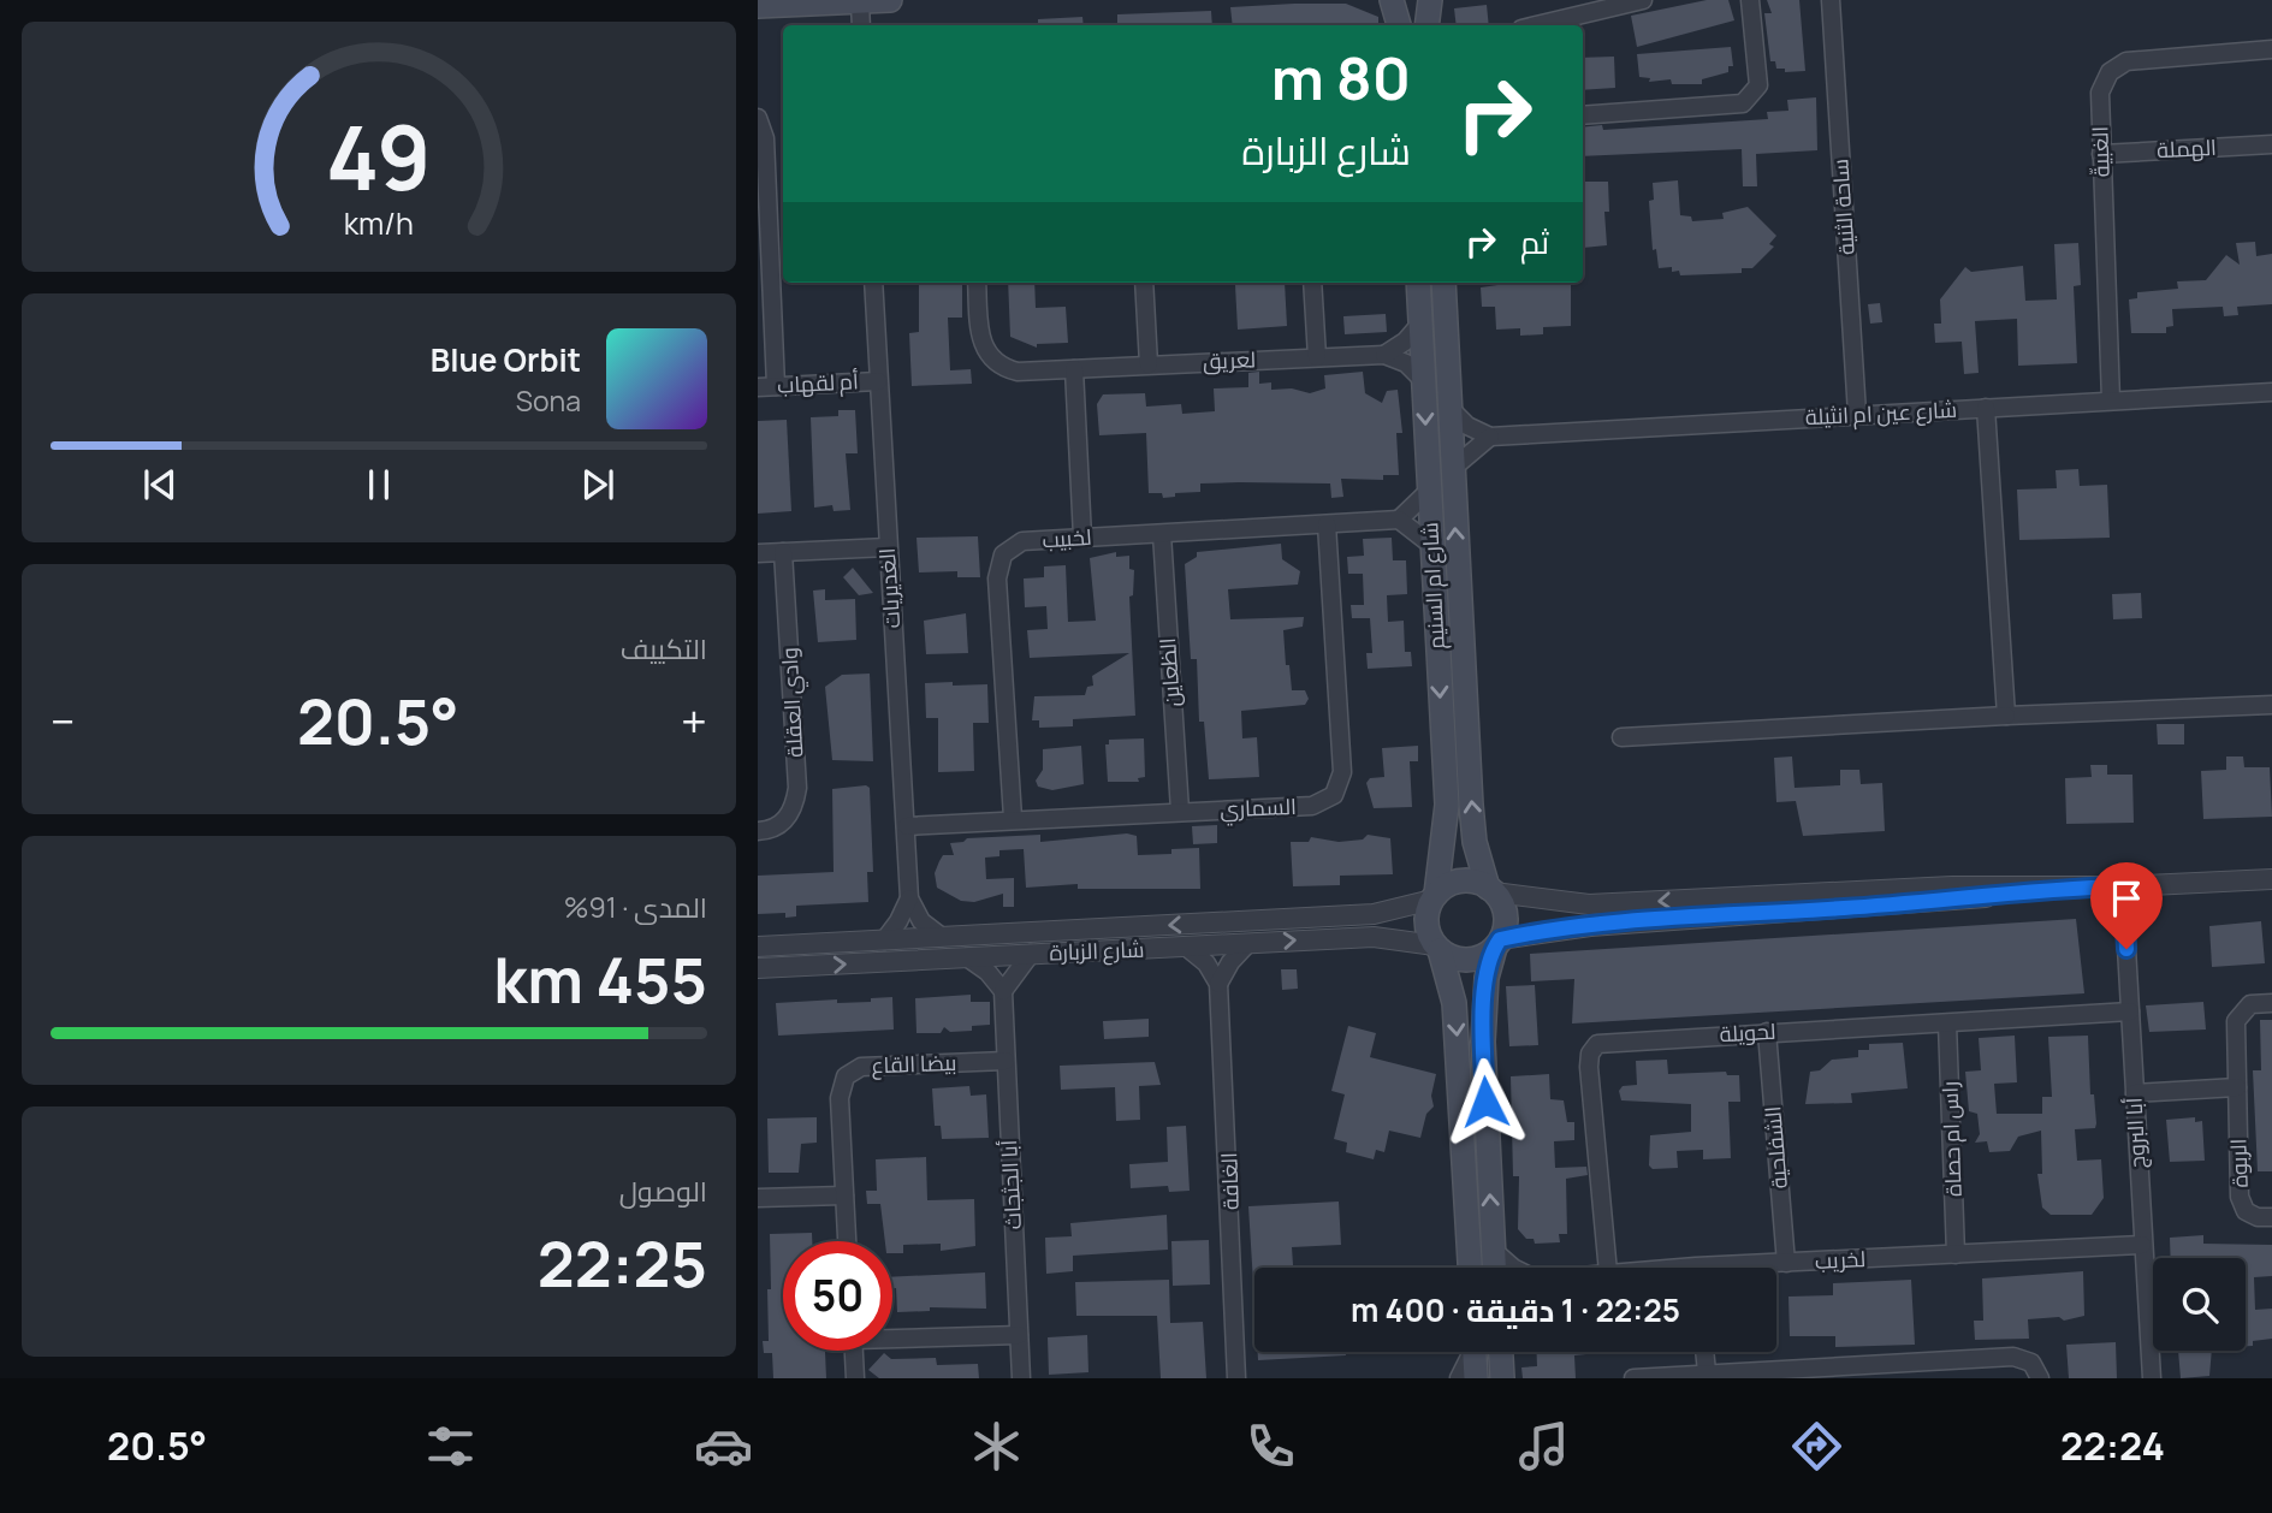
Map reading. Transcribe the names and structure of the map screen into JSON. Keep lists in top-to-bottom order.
{
  "streets": {
    "main road": ["شارع ام السنيم"],
    "street": [
      "الهملة",
      "الغبيةّ",
      "ساحة الثنية",
      "لعريق",
      "أم لقهاب",
      "شارع عين ام انثيلة",
      "لخبيب",
      "الغديريات",
      "الظعاين",
      "وادي العقلة",
      "السماري",
      "شارع الزبارة",
      "لحويلة",
      "بيضا القاع",
      "أبا البروج",
      "راس ام حصاة",
      "الشفلحية",
      "الربوة",
      "الغافة",
      "أبا الجثجاث",
      "لخريب"
    ]
  },
  "crossings": [
    ["الهملة", "الغبيةّ"],
    ["الغبيةّ", "شارع عين ام انثيلة"],
    ["ساحة الثنية", "شارع عين ام انثيلة"],
    ["أم لقهاب", "الغديريات"],
    ["لخبيب", "الظعاين"],
    ["لخبيب", "السماري"],
    ["شارع ام السنيم", "شارع الزبارة"],
    ["الغديريات", "السماري"],
    ["الظعاين", "السماري"],
    ["لحويلة", "أبا البروج"],
    ["لحويلة", "راس ام حصاة"],
    ["لحويلة", "الشفلحية"],
    ["بيضا القاع", "أبا الجثجاث"],
    ["أبا البروج", "لخريب"],
    ["راس ام حصاة", "لخريب"],
    ["الشفلحية", "لخريب"]
  ],
  "page": {
    "turn": ["80 m", "شارع الزبارة"],
    "then": "ثم",
    "song": ["Blue Orbit", "Sona"],
    "tile": [
      "التكييف",
      ["المدى · 91%", "455 km"],
      ["الوصول", "22:25"]
    ],
    "heat": ["−", "20.5°", "+"],
    "limit": "50",
    "trip": "22:25 · 1 دقيقة · 400 m",
    "tabs": ["22:24", "20.5°"],
    "gauge": ["49", "km/h"]
  }
}
